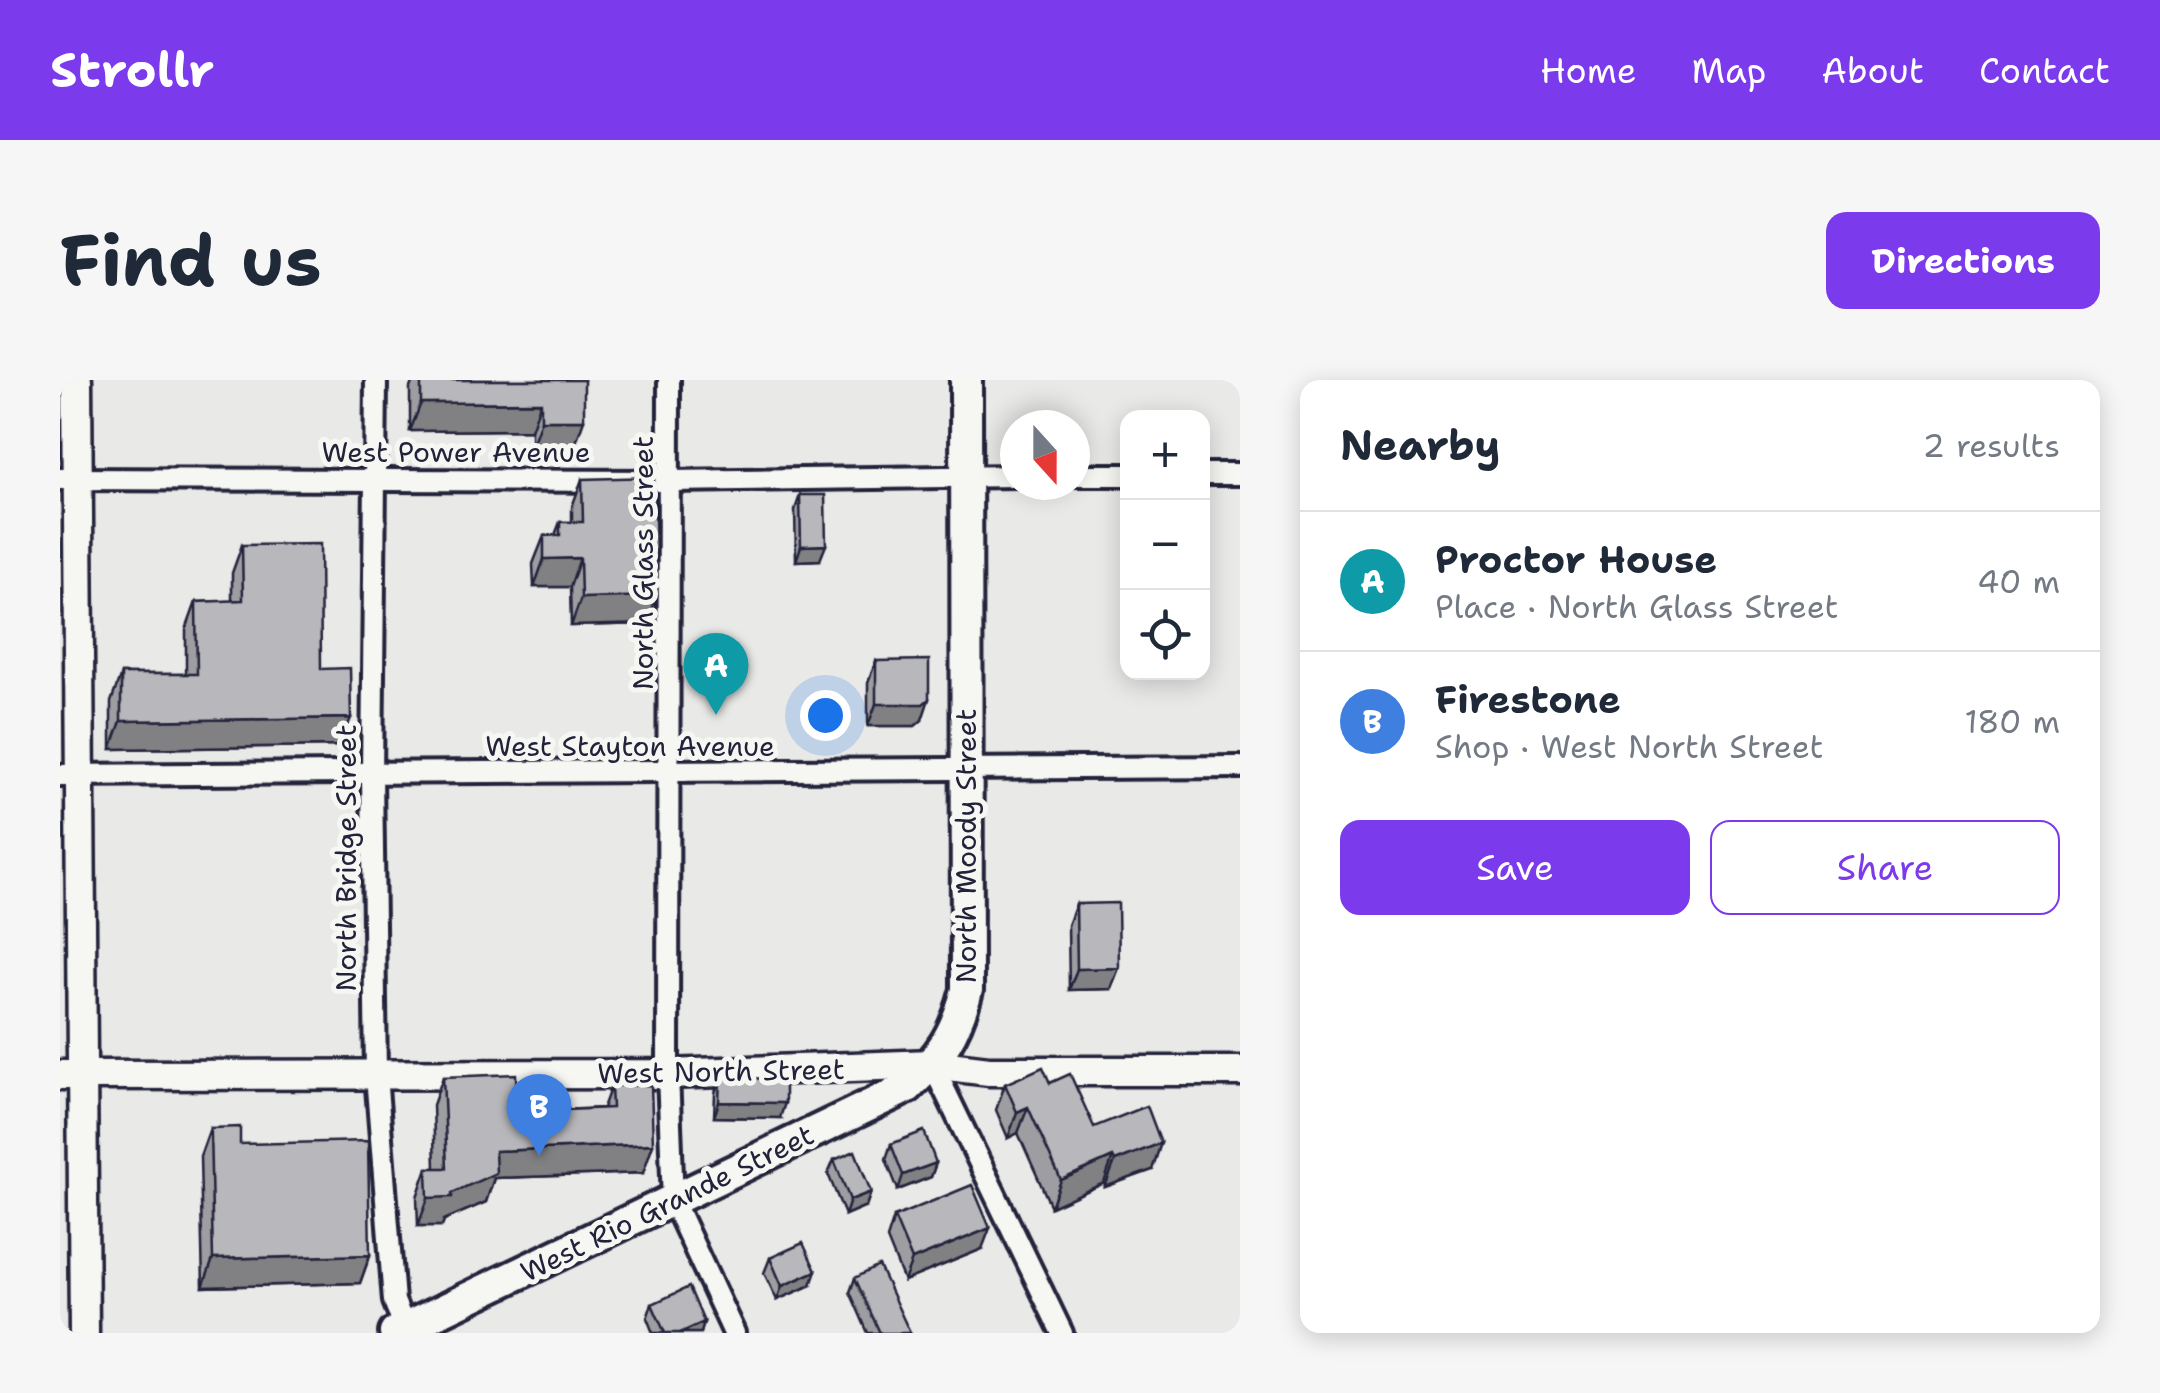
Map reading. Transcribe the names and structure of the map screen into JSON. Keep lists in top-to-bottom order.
{
  "streets": {
    "main road": ["North Moody Street", "West Rio Grande Street"],
    "street": [
      "West Power Avenue",
      "North Glass Street",
      "West Stayton Avenue",
      "North Bridge Street",
      "West North Street"
    ]
  },
  "crossings": [
    ["West Power Avenue", "North Glass Street"],
    ["West Power Avenue", "North Moody Street"],
    ["West Power Avenue", "North Bridge Street"],
    ["North Glass Street", "West Stayton Avenue"],
    ["North Glass Street", "West North Street"],
    ["North Glass Street", "West Rio Grande Street"],
    ["West Stayton Avenue", "North Moody Street"],
    ["West Stayton Avenue", "North Bridge Street"],
    ["North Moody Street", "West North Street"],
    ["North Moody Street", "West Rio Grande Street"],
    ["North Bridge Street", "West North Street"],
    ["North Bridge Street", "West Rio Grande Street"],
    ["West North Street", "West Rio Grande Street"]
  ],
  "north": "bottom",
  "page": {
    "header": "Strollr",
    "nav": [
      "Home",
      "Map",
      "About",
      "Contact"
    ],
    "buttons": [
      "Directions",
      ["Save", "Share"]
    ],
    "title": "Find us",
    "heading": ["Nearby", "2 results"],
    "map_buttons": ["+", "−"],
    "list": [
      {
        "mark": "A",
        "name": "Proctor House",
        "note": "Place · North Glass Street",
        "value": "40 m"
      },
      {
        "mark": "B",
        "name": "Firestone",
        "note": "Shop · West North Street",
        "value": "180 m"
      }
    ],
    "pins": ["A", "B"]
  }
}
